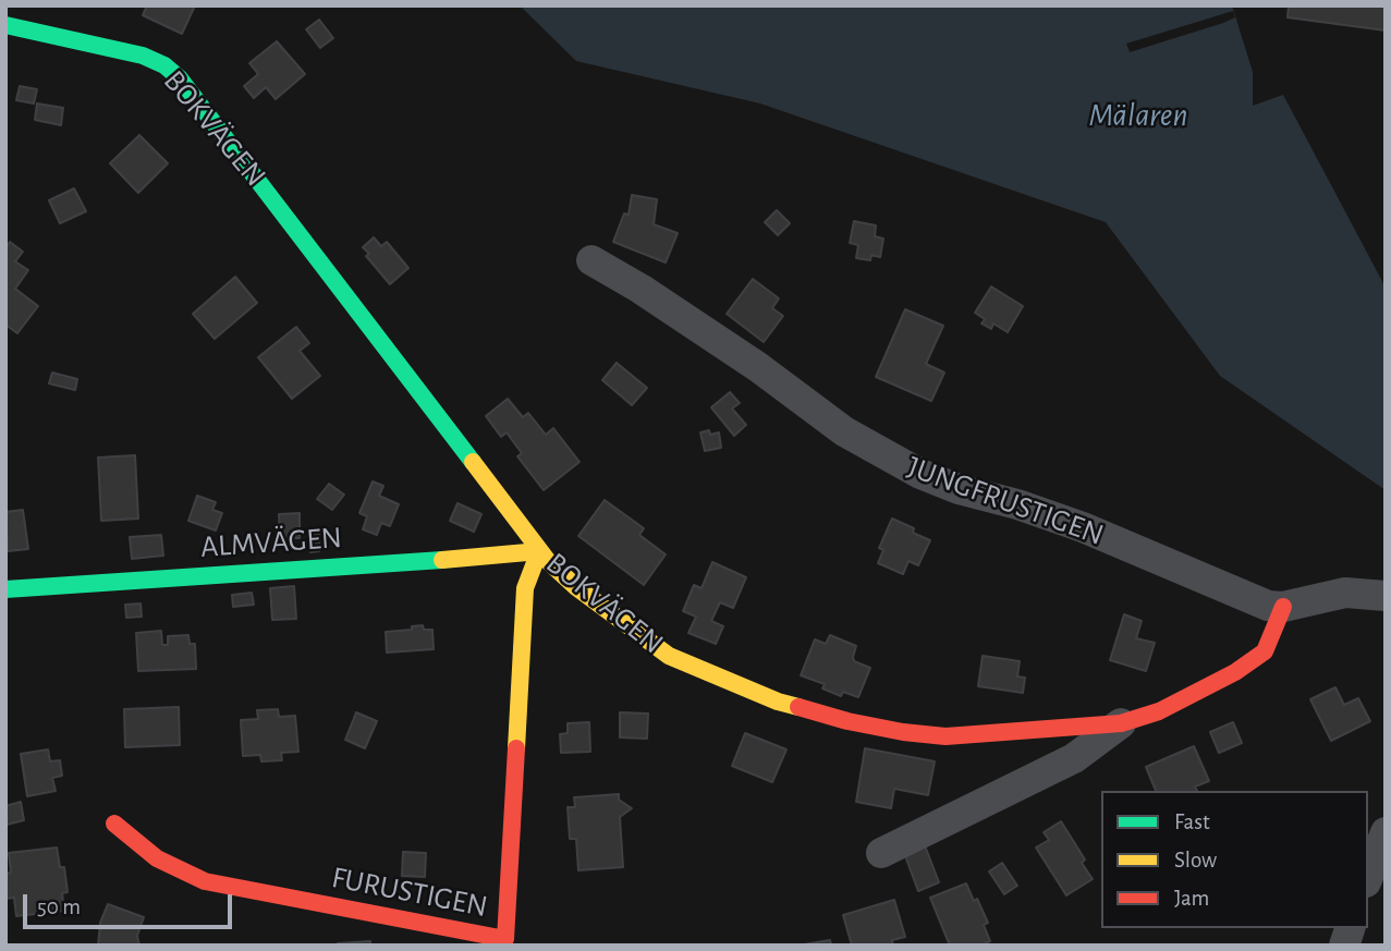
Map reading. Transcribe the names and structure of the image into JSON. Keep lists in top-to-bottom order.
{
  "streets": {
    "street": [
      "BOKVÄGEN",
      "JUNGFRUSTIGEN",
      "ALMVÄGEN",
      "FURUSTIGEN"
    ]
  },
  "crossings": [
    ["BOKVÄGEN", "JUNGFRUSTIGEN"],
    ["BOKVÄGEN", "ALMVÄGEN"],
    ["BOKVÄGEN", "FURUSTIGEN"],
    ["ALMVÄGEN", "FURUSTIGEN"]
  ],
  "water": ["Mälaren"],
  "legend": ["Fast", "Slow", "Jam"],
  "scale_bar": "50 m"
}
